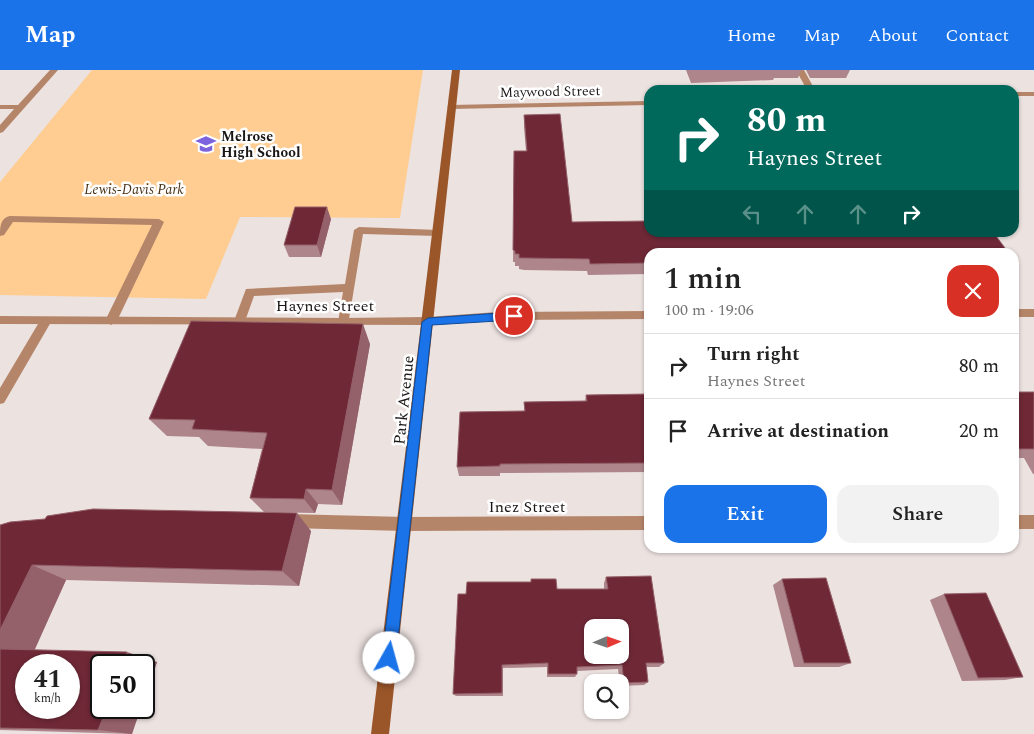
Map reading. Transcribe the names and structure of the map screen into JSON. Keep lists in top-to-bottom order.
{
  "streets": {
    "main road": ["Park Avenue"],
    "street": ["Maywood Street", "Haynes Street", "Inez Street"]
  },
  "crossings": [
    ["Maywood Street", "Park Avenue"],
    ["Haynes Street", "Park Avenue"],
    ["Park Avenue", "Inez Street"]
  ],
  "parks": ["Lewis-Davis Park"],
  "places": {
    "school or university": ["Melrose High School"]
  },
  "north": "right",
  "page": {
    "header": "Map",
    "nav": [
      "Home",
      "Map",
      "About",
      "Contact"
    ],
    "turn": ["80 m", "Haynes Street"],
    "heading": ["1 min", "100 m · 19:06"],
    "list": [
      {
        "name": "Turn right",
        "note": "Haynes Street",
        "value": "80 m"
      },
      {
        "name": "Arrive at destination",
        "value": "20 m"
      }
    ],
    "buttons": ["Exit", "Share"],
    "speed": "41 km/h",
    "limit": "50"
  }
}
